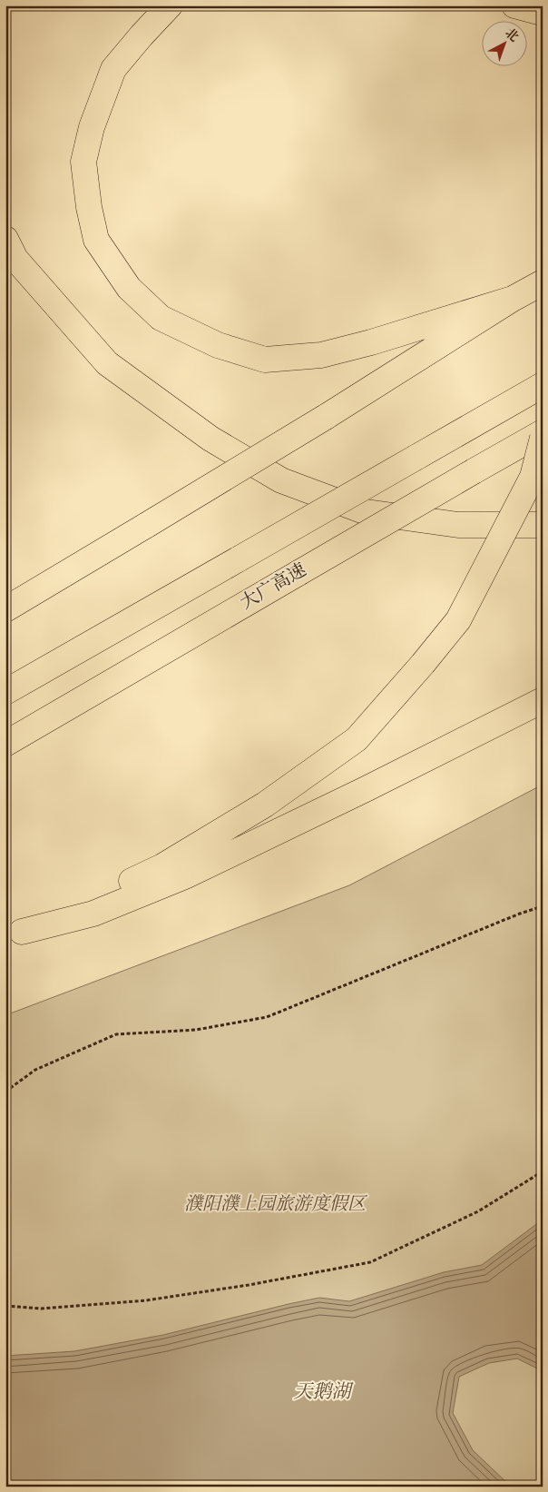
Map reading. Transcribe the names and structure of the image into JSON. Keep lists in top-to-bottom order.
{
  "streets": {
    "highway": ["大广高速"]
  },
  "water": ["天鹅湖"],
  "parks": ["濮阳濮上园旅游度假区"],
  "north": "top right"
}
